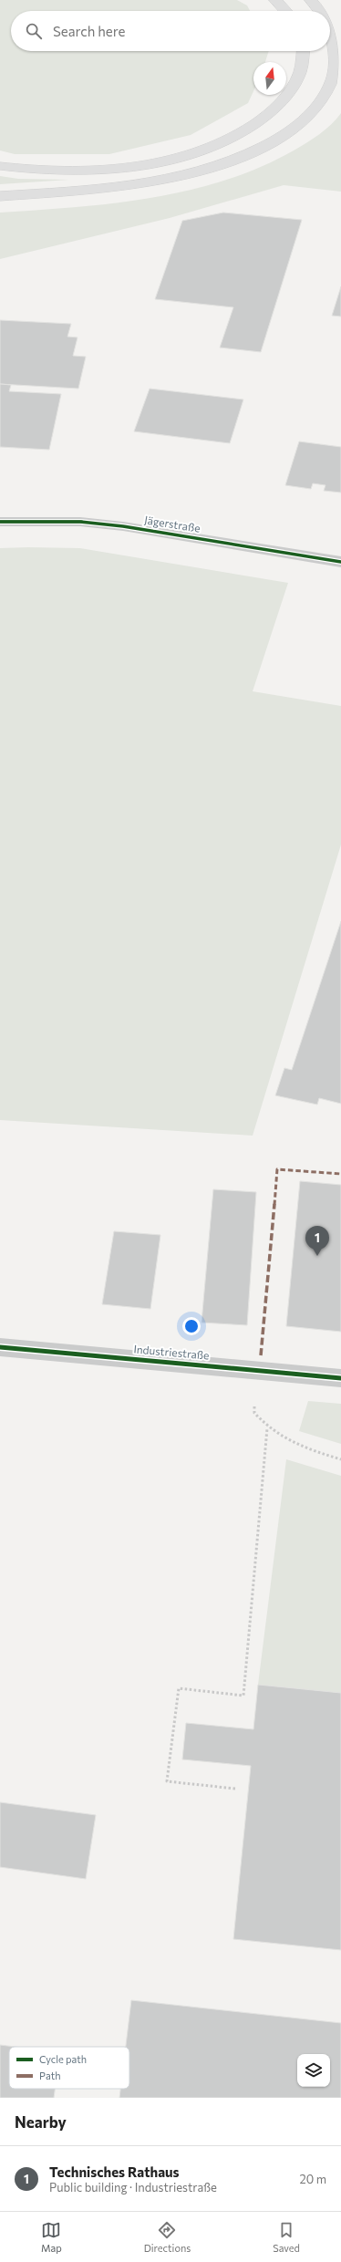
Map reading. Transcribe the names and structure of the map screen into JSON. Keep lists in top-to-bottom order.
{
  "streets": {
    "street": ["Jägerstraße", "Industriestraße"]
  },
  "legend": ["Cycle path", "Path"],
  "north": "top",
  "page": {
    "search": "Search here",
    "pins": "1",
    "heading": "Nearby",
    "list": [
      {
        "mark": "1",
        "name": "Technisches Rathaus",
        "note": "Public building · Industriestraße",
        "value": "20 m"
      }
    ],
    "nav": ["Map", "Directions", "Saved"]
  }
}
